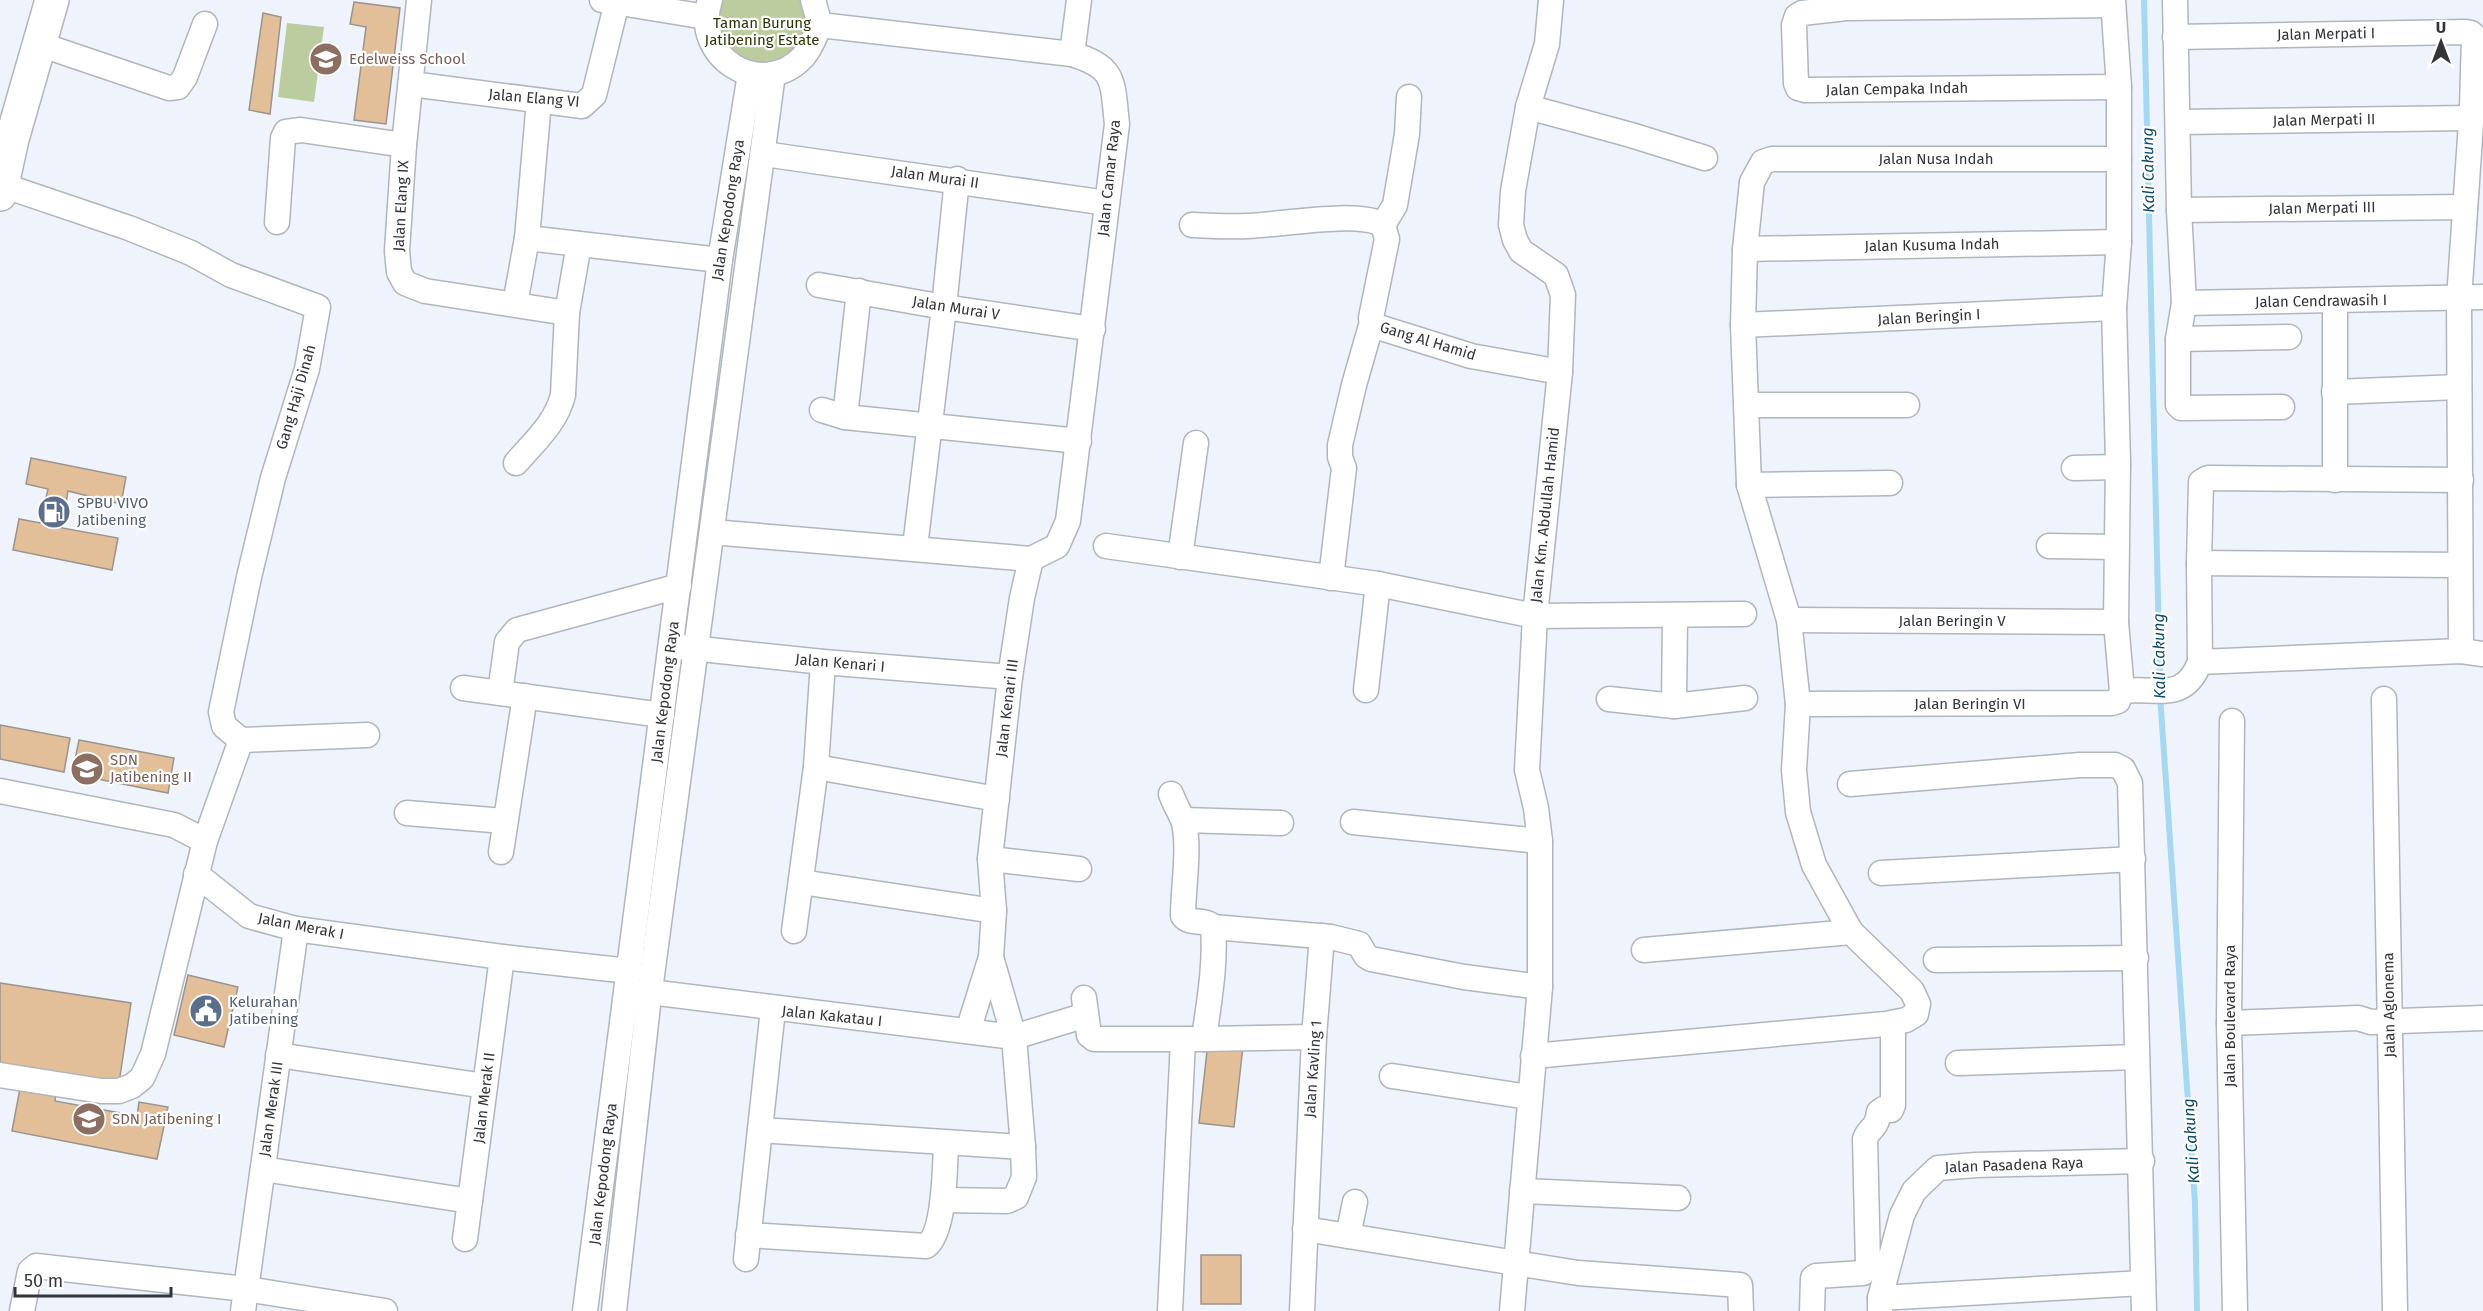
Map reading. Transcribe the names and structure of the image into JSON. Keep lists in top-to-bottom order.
{
  "streets": {
    "street": [
      "Jalan Merpati I",
      "Jalan Cempaka Indah",
      "Jalan Elang VI",
      "Jalan Merpati II",
      "Jalan Nusa Indah",
      "Jalan Murai II",
      "Jalan Camar Raya",
      "Jalan Elang IX",
      "Jalan Merpati III",
      "Jalan Kepodong Raya",
      "Jalan Kusuma Indah",
      "Jalan Cendrawasih I",
      "Jalan Murai V",
      "Jalan Beringin I",
      "Gang Al Hamid",
      "Gang Haji Dinah",
      "Jalan Km. Abdullah Hamid",
      "Jalan Beringin V",
      "Jalan Kenari I",
      "Jalan Beringin VI",
      "Jalan Kenari III",
      "Jalan Merak I",
      "Jalan Aglonema",
      "Jalan Kakatau I",
      "Jalan Boulevard Raya",
      "Jalan Kavling 1",
      "Jalan Merak II",
      "Jalan Merak III",
      "Jalan Pasadena Raya"
    ]
  },
  "crossings": [
    ["Jalan Merpati I", "Jalan Merpati II"],
    ["Jalan Elang VI", "Jalan Elang IX"],
    ["Jalan Nusa Indah", "Jalan Kusuma Indah"],
    ["Jalan Murai II", "Jalan Camar Raya"],
    ["Jalan Murai II", "Jalan Kepodong Raya"],
    ["Jalan Camar Raya", "Jalan Murai V"],
    ["Jalan Camar Raya", "Jalan Kenari III"],
    ["Jalan Kepodong Raya", "Jalan Kenari I"],
    ["Jalan Kepodong Raya", "Jalan Merak I"],
    ["Jalan Kepodong Raya", "Jalan Kakatau I"],
    ["Gang Al Hamid", "Jalan Km. Abdullah Hamid"],
    ["Jalan Kenari I", "Jalan Kenari III"],
    ["Jalan Kenari III", "Jalan Kakatau I"],
    ["Jalan Merak I", "Jalan Merak II"],
    ["Jalan Merak I", "Jalan Merak III"]
  ],
  "water": ["Kali Cakung"],
  "parks": ["Taman Burung Jatibening Estate"],
  "places": {
    "school or university": ["Edelweiss School", "SDN Jatibening II", "SDN Jatibening I"],
    "fuel station": ["SPBU VIVO Jatibening"],
    "public building": ["Kelurahan Jatibening"]
  },
  "scale_bar": "50 m",
  "north": "top"
}
